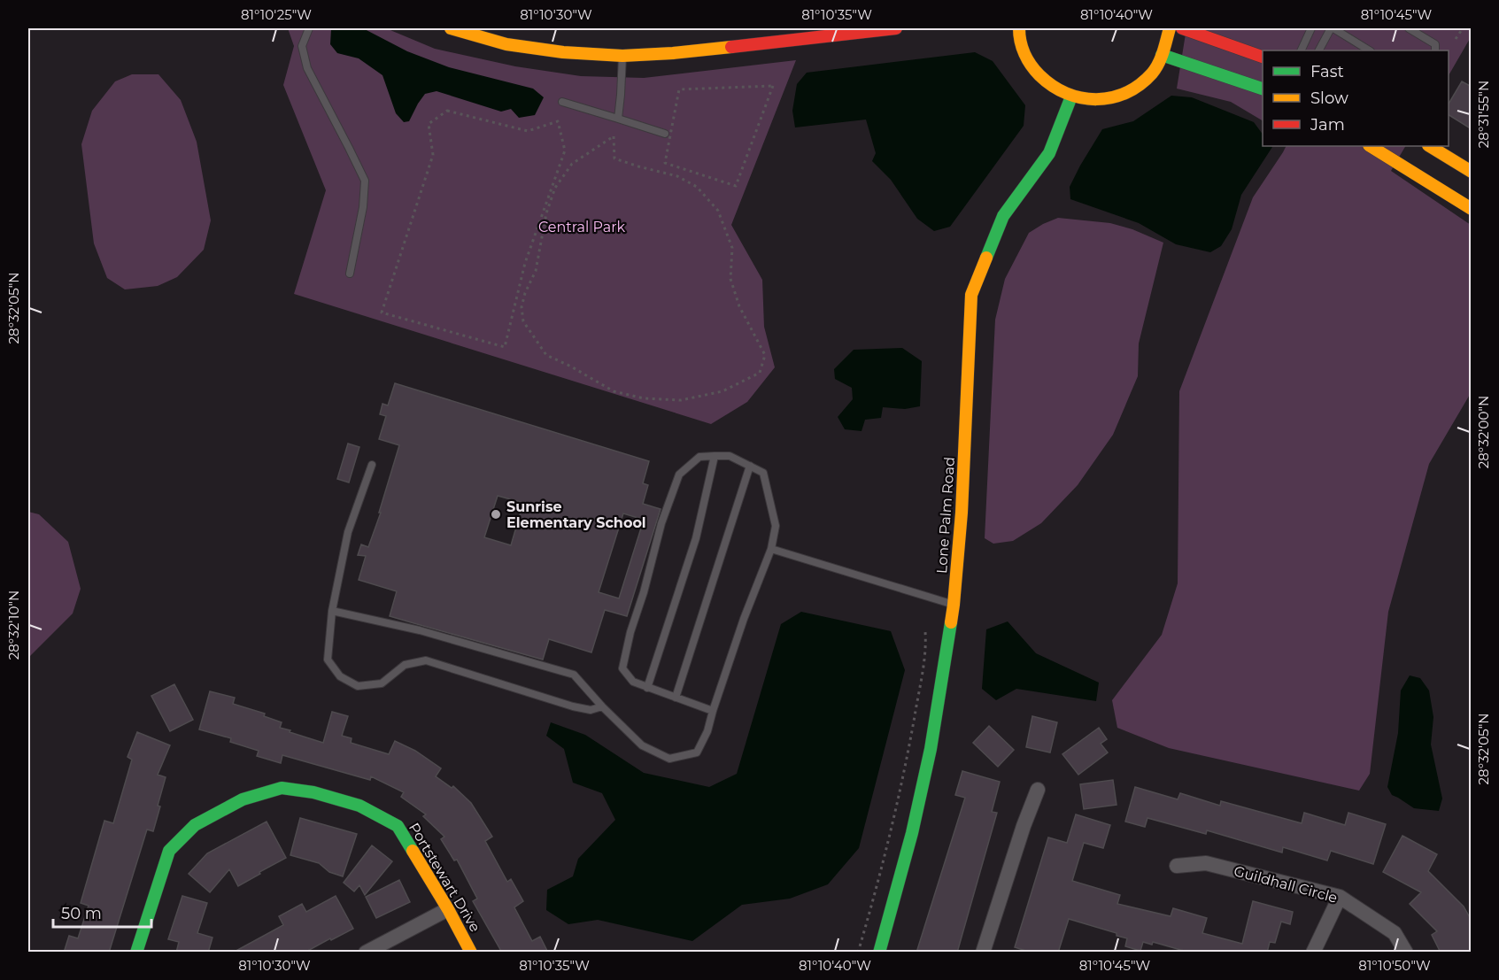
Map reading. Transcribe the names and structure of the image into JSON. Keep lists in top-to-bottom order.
{
  "streets": {
    "street": ["Lone Palm Road", "Portstewart Drive", "Guildhall Circle"]
  },
  "parks": ["Central Park"],
  "places": ["Sunrise Elementary School"],
  "legend": ["Fast", "Slow", "Jam"],
  "scale_bar": "50 m",
  "coordinates": [
    "81°10'25\"W",
    "81°10'30\"W",
    "81°10'35\"W",
    "81°10'40\"W",
    "81°10'45\"W",
    "28°31'55\"N",
    "28°32'05\"N",
    "28°32'00\"N",
    "28°32'10\"N",
    "81°10'50\"W"
  ]
}
